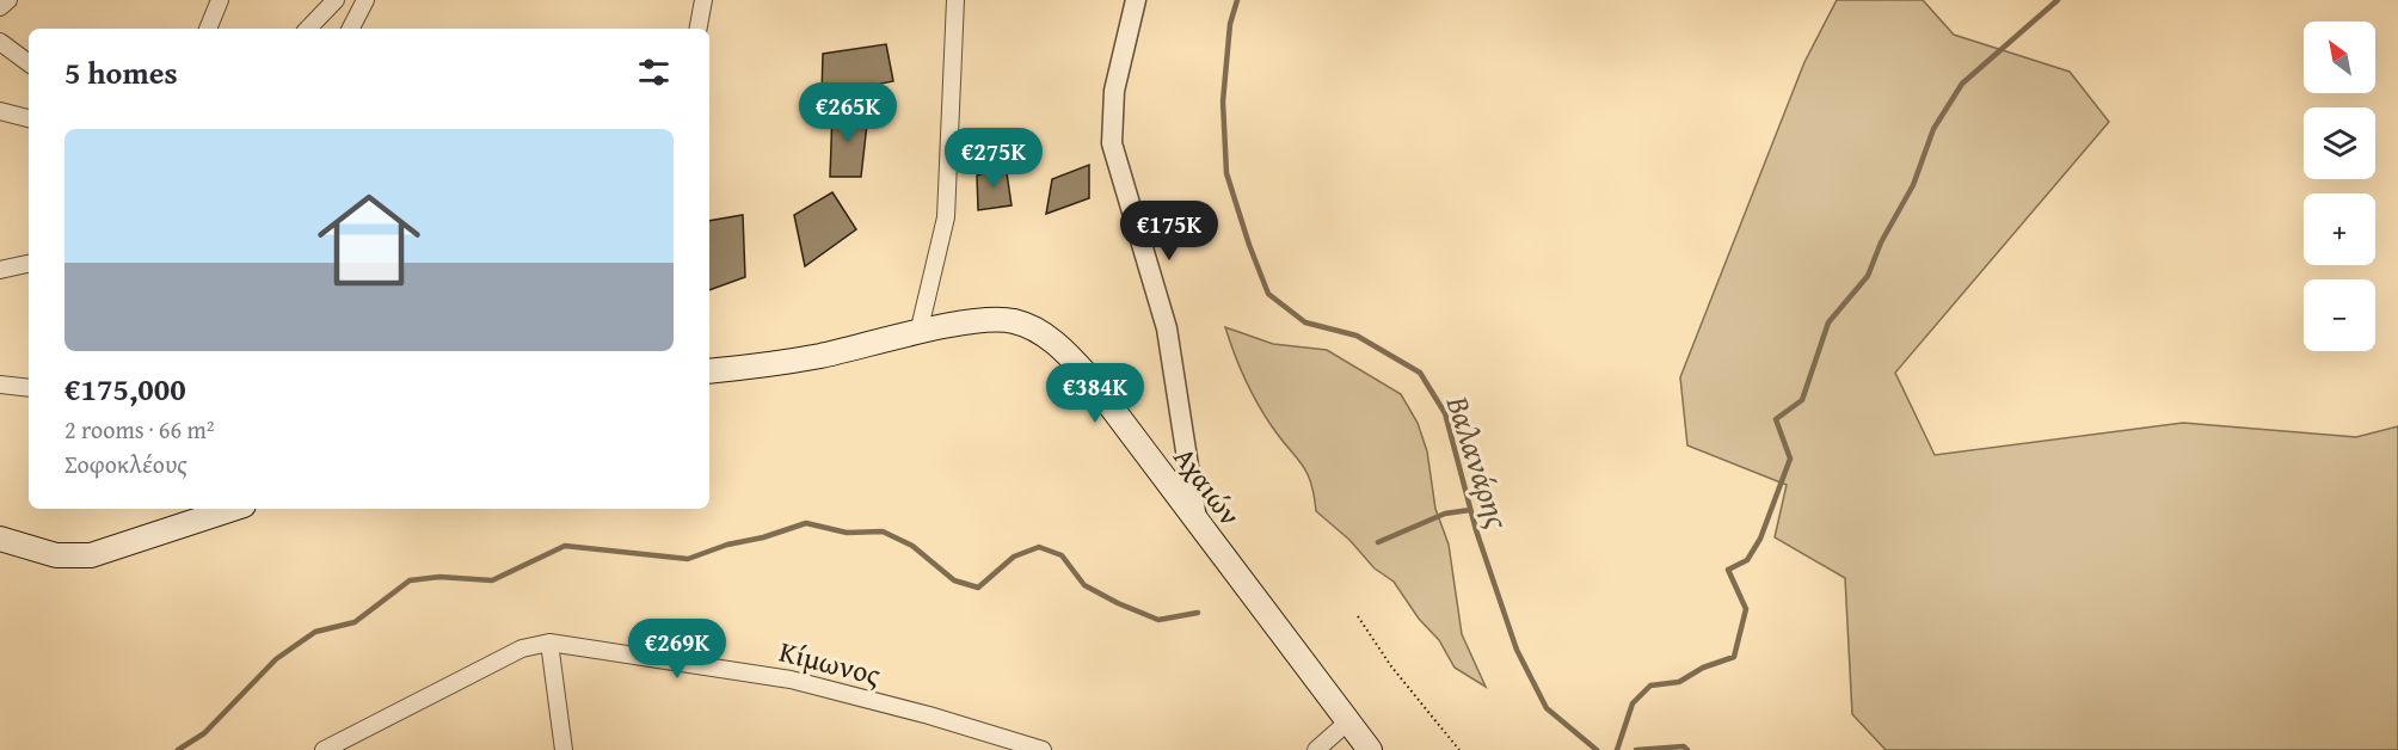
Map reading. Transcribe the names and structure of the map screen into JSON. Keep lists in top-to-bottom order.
{
  "streets": {
    "main road": ["Αχαιών"],
    "street": ["Κίμωνος"]
  },
  "water": ["Βαλανάρης"],
  "north": "top left",
  "page": {
    "map_buttons": ["+", "−"],
    "heading": "5 homes",
    "price": [
      "€265K",
      "€275K",
      "€175K",
      "€384K",
      "€269K"
    ],
    "list": [
      {
        "name": "€175,000",
        "note": "2 rooms · 66 m² · Σοφοκλέους"
      }
    ]
  }
}
